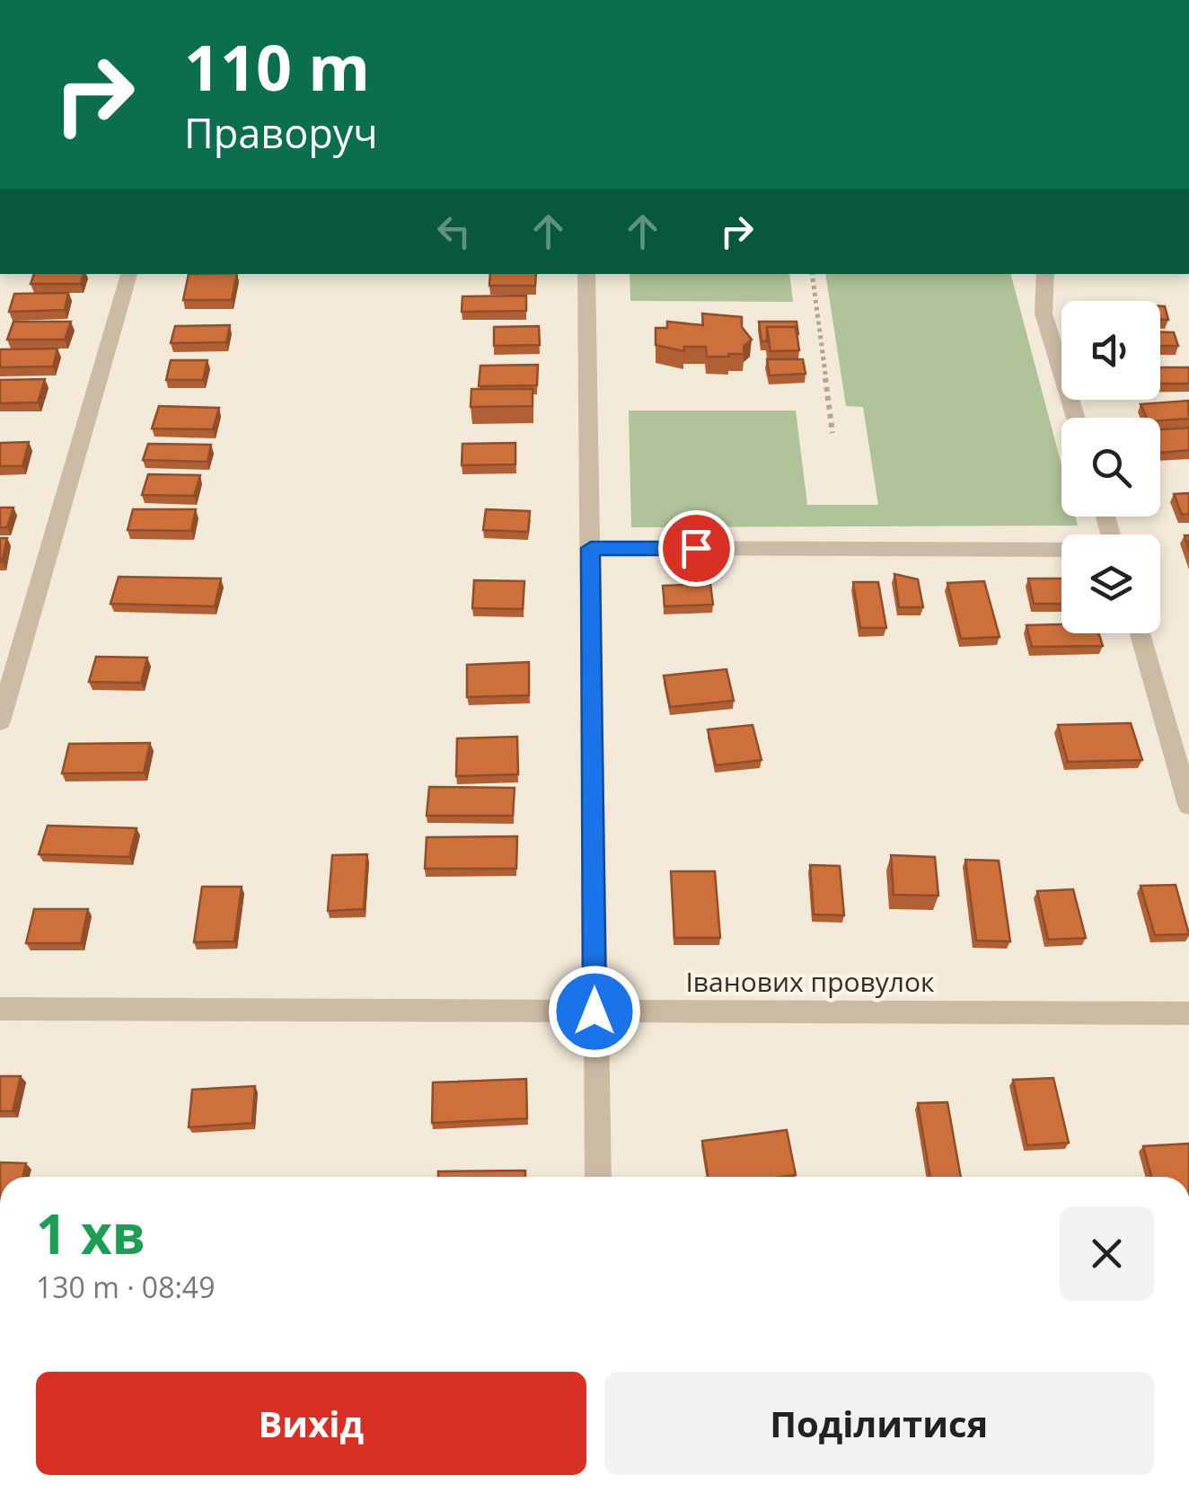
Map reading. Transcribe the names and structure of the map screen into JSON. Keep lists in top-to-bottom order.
{
  "streets": {
    "street": ["Іванових провулок"]
  },
  "page": {
    "turn": ["110 m", "Праворуч"],
    "heading": ["1 хв", "130 m · 08:49"],
    "buttons": ["Вихід", "Поділитися"]
  }
}
